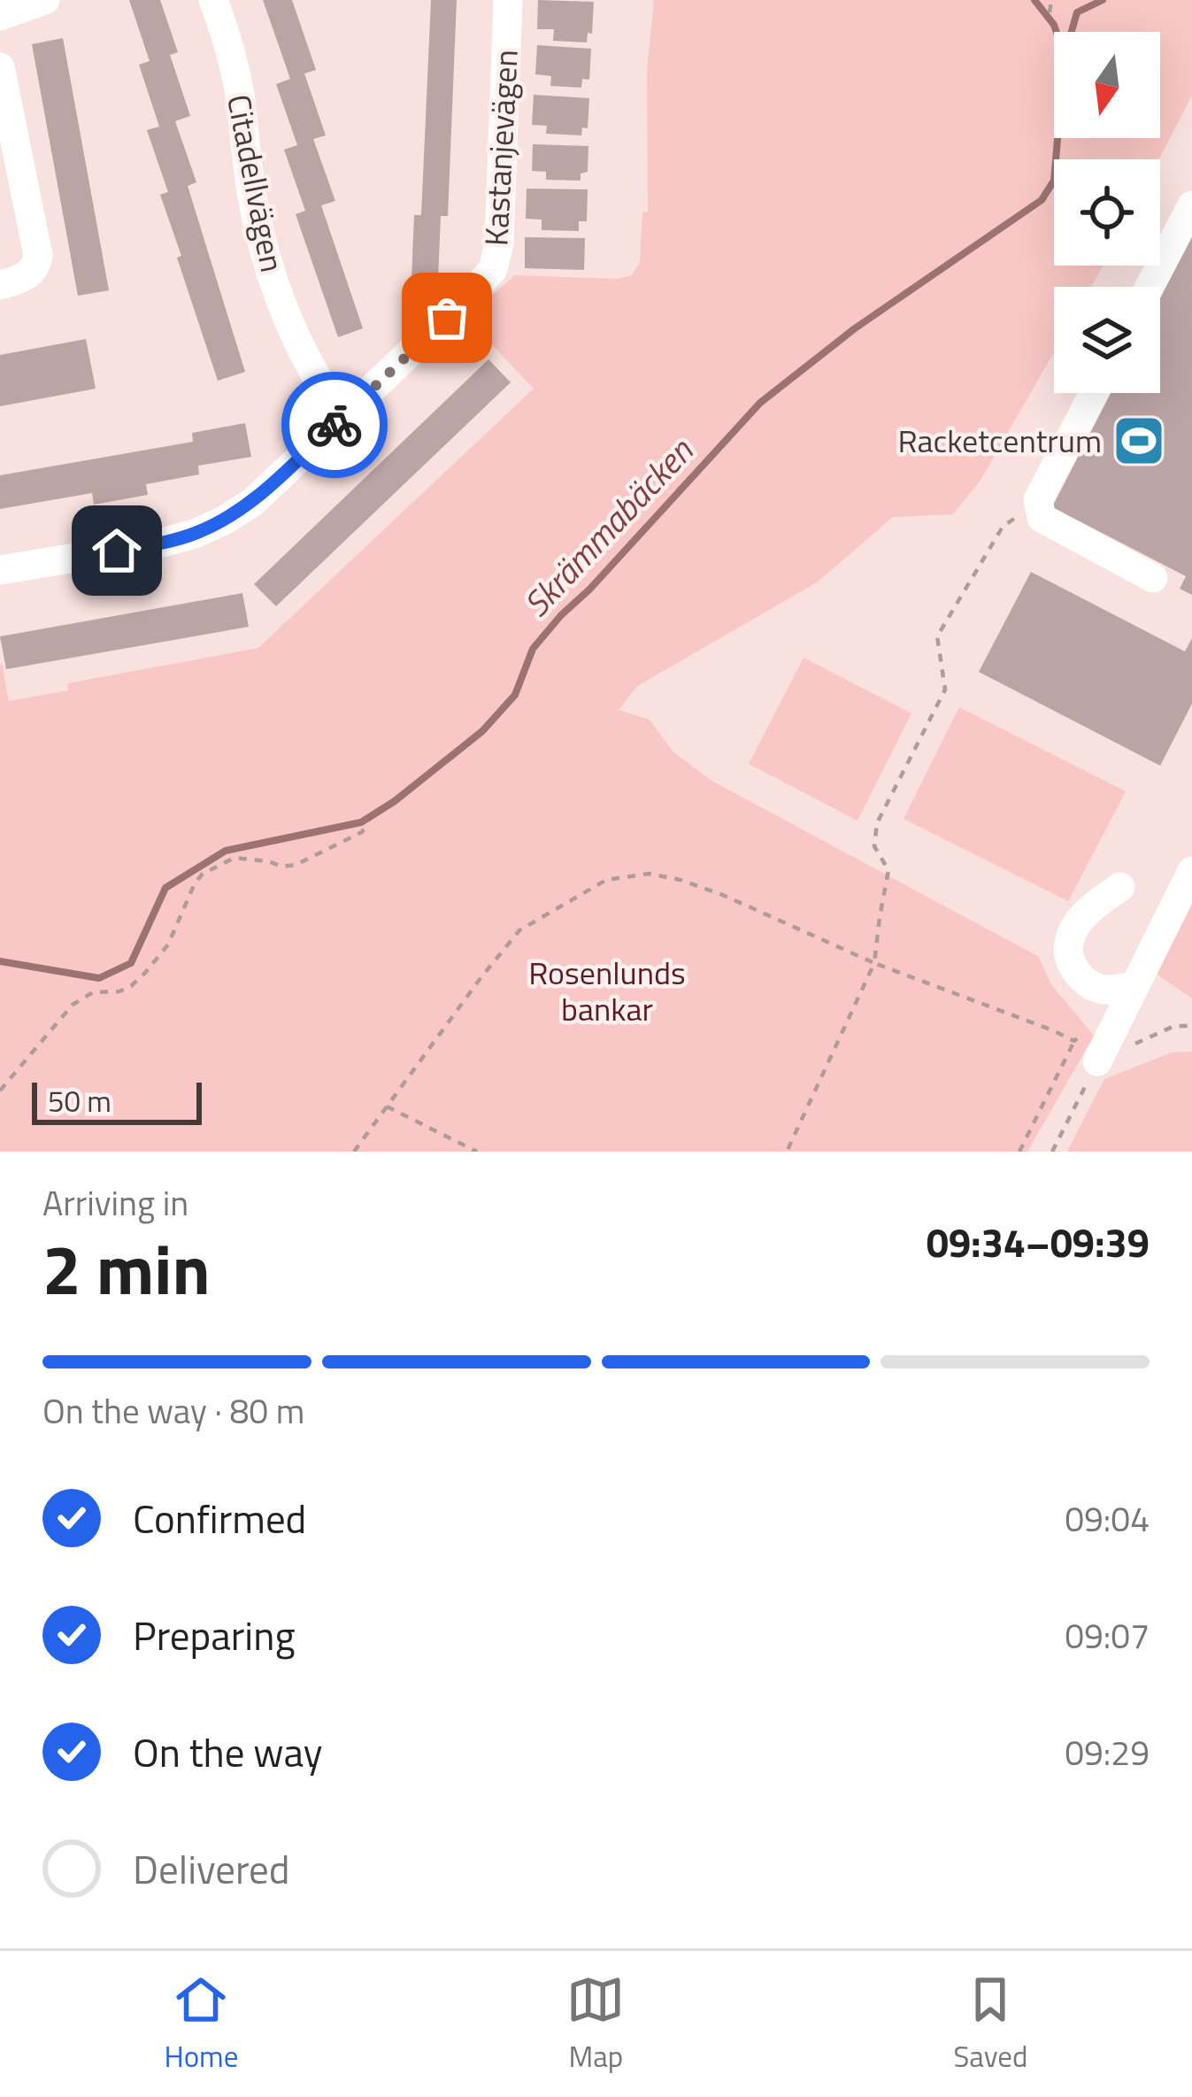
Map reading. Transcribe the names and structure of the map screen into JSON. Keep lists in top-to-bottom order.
{
  "streets": {
    "street": ["Kastanjevägen", "Citadellvägen"]
  },
  "crossings": [
    ["Kastanjevägen", "Citadellvägen"]
  ],
  "water": ["Skrämmabäcken"],
  "parks": ["Rosenlunds bankar"],
  "places": {
    "sports": ["Racketcentrum"]
  },
  "scale_bar": "50 m",
  "north": "bottom",
  "page": {
    "scale": "50 m",
    "heading": ["2 min", "Arriving in", "09:34–09:39"],
    "bar": "On the way · 80 m",
    "list": [
      ["Confirmed", "09:04"],
      ["Preparing", "09:07"],
      ["On the way", "09:29"],
      "Delivered"
    ],
    "tabs": ["Home", "Map", "Saved"]
  }
}
